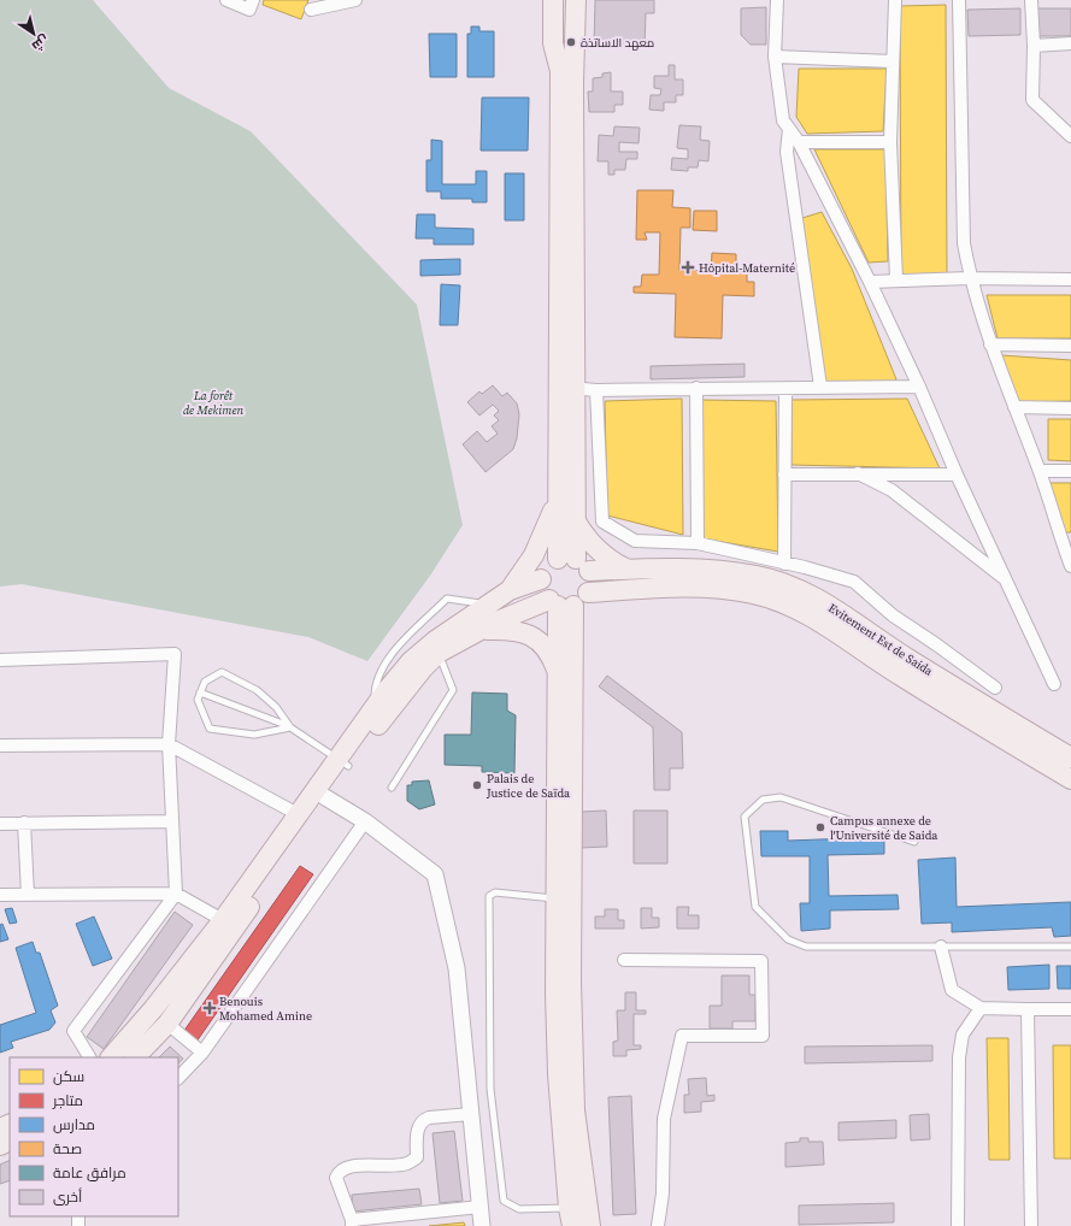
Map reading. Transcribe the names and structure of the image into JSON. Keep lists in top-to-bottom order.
{
  "streets": {
    "main road": ["Evitement Est de Saida"]
  },
  "parks": ["La forêt de Mekimen"],
  "places": {
    "other": ["معهد الاساتذة", "Palais de Justice de Saïda", "Campus annexe de l'Université de Saida"],
    "health": ["Hôpital-Maternité", "Benouis Mohamed Amine"]
  },
  "legend": [
    "سكن",
    "متاجر",
    "مدارس",
    "صحة",
    "مرافق عامة",
    "أخرى"
  ],
  "north": "bottom right"
}
